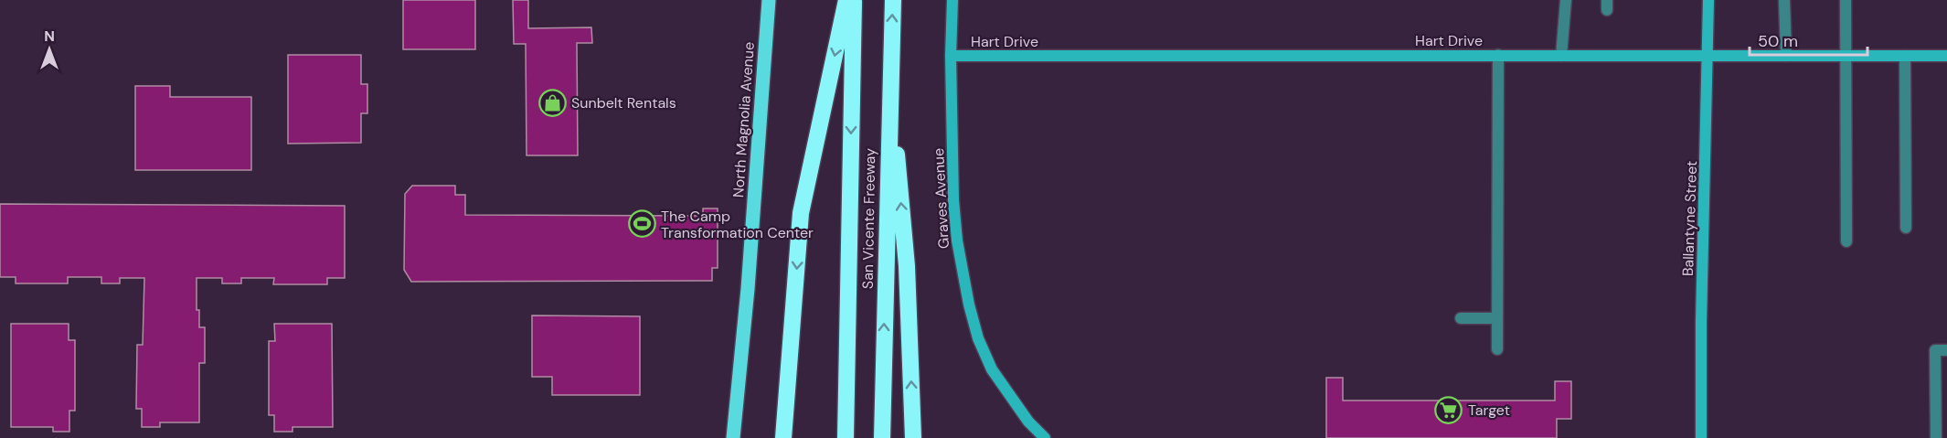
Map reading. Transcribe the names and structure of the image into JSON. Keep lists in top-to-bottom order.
{
  "streets": {
    "highway": ["San Vicente Freeway"],
    "main road": ["North Magnolia Avenue"],
    "street": ["Hart Drive", "Graves Avenue", "Ballantyne Street"]
  },
  "crossings": [
    ["Hart Drive", "Graves Avenue"],
    ["Hart Drive", "Ballantyne Street"]
  ],
  "places": {
    "shop": ["Sunbelt Rentals"],
    "sports": ["The Camp Transformation Center"],
    "supermarket": ["Target"]
  },
  "scale_bar": "50 m",
  "north": "top"
}
